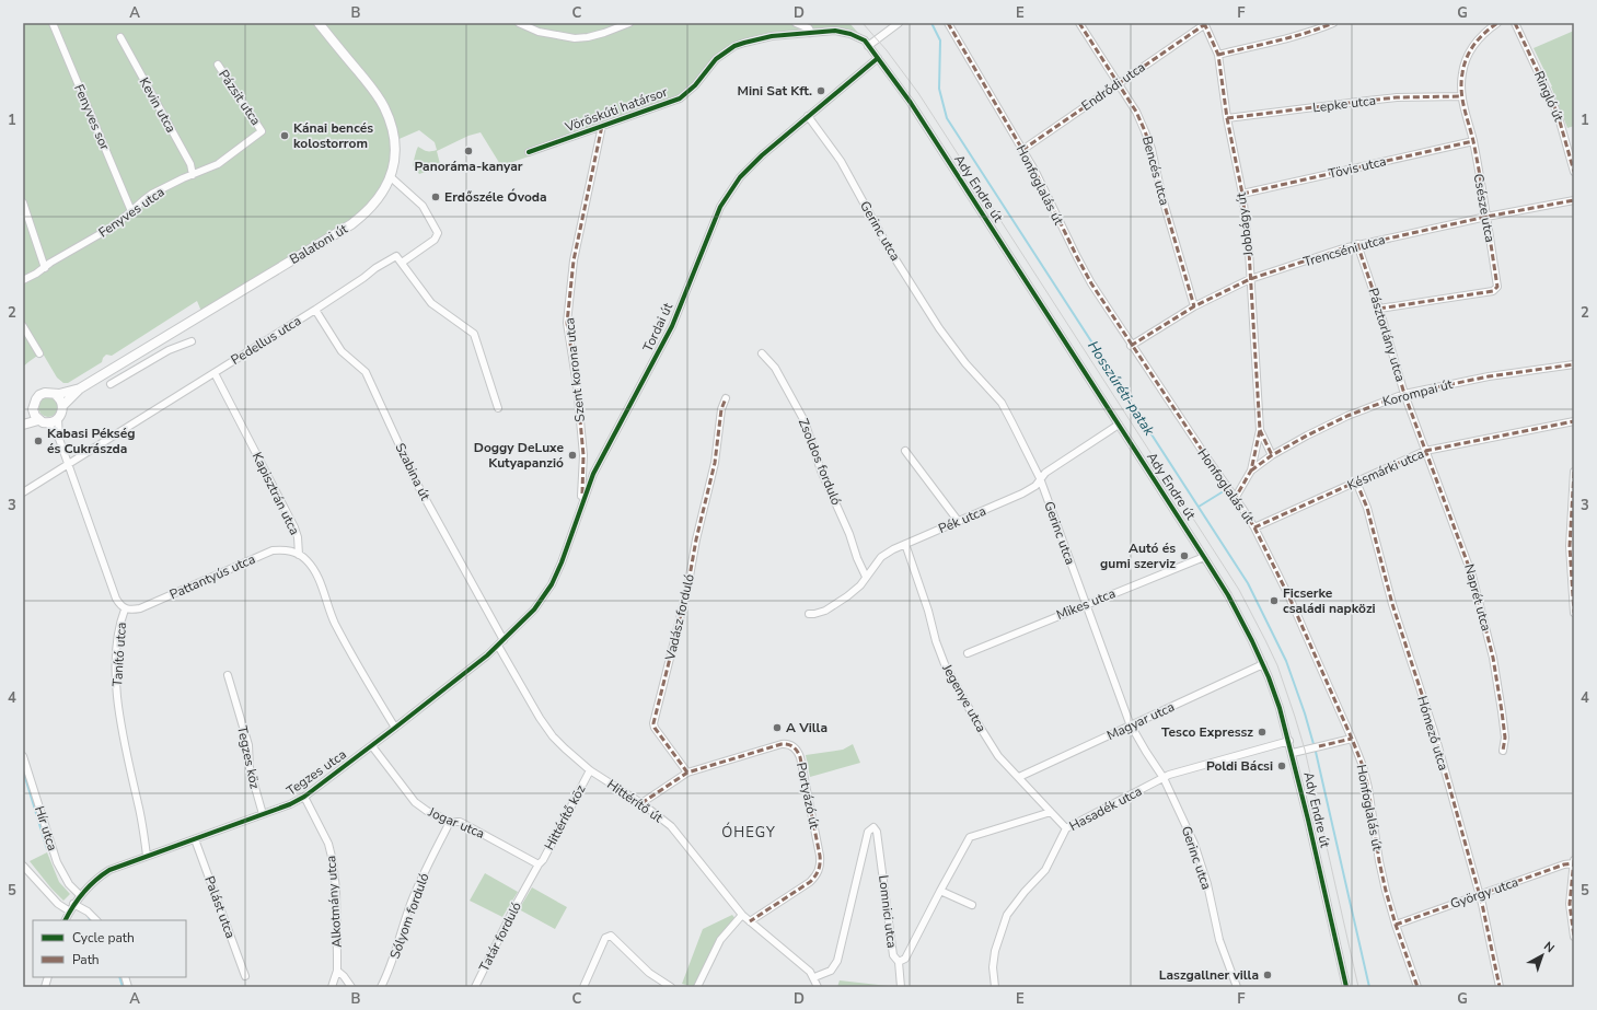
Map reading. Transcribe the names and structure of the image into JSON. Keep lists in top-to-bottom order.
{
  "streets": {
    "main road": ["Balatoni út"],
    "street": [
      "Endrődi utca",
      "Ringló út",
      "Pázsit utca",
      "Lepke utca",
      "Kevin utca",
      "Vöröskúti határsor",
      "Fenyves sor",
      "Tövis utca",
      "Bencés utca",
      "Honfoglalás út",
      "Ady Endre út",
      "Csésze utca",
      "Fenyves utca",
      "Jobbágy út",
      "Gerinc utca",
      "Trencséni utca",
      "Tordai út",
      "Pásztorlány utca",
      "Pedellus utca",
      "Szent korona utca",
      "Korompai út",
      "Zsoldos forduló",
      "Késmárki utca",
      "Szabina út",
      "Kapisztrán utca",
      "Pék utca",
      "Pattantyús utca",
      "Naprét utca",
      "Mikes utca",
      "Vadász forduló",
      "Tanító utca",
      "Jegenye utca",
      "Magyar utca",
      "Hómező utca",
      "Tegzes köz",
      "Tegzes utca",
      "Portyázó út",
      "Hittérítő út",
      "Hasadék utca",
      "Hittérítő köz",
      "Jogar utca",
      "Hír utca",
      "György utca",
      "Alkotmány utca",
      "Palást utca",
      "Lomnici utca",
      "Sólyom forduló",
      "Tatár forduló"
    ]
  },
  "crossings": [
    ["Endrődi utca", "Bencés utca"],
    ["Endrődi utca", "Honfoglalás út"],
    ["Endrődi utca", "Jobbágy út"],
    ["Pázsit utca", "Fenyves utca"],
    ["Lepke utca", "Csésze utca"],
    ["Lepke utca", "Jobbágy út"],
    ["Kevin utca", "Fenyves utca"],
    ["Vöröskúti határsor", "Ady Endre út"],
    ["Vöröskúti határsor", "Szent korona utca"],
    ["Fenyves sor", "Fenyves utca"],
    ["Tövis utca", "Csésze utca"],
    ["Tövis utca", "Jobbágy út"],
    ["Bencés utca", "Trencséni utca"],
    ["Honfoglalás út", "Jobbágy út"],
    ["Honfoglalás út", "Trencséni utca"],
    ["Honfoglalás út", "Késmárki utca"],
    ["Honfoglalás út", "György utca"],
    ["Ady Endre út", "Tordai út"],
    ["Ady Endre út", "Pék utca"],
    ["Ady Endre út", "Mikes utca"],
    ["Ady Endre út", "Magyar utca"],
    ["Ady Endre út", "Hasadék utca"],
    ["Csésze utca", "Trencséni utca"],
    ["Csésze utca", "Pásztorlány utca"],
    ["Jobbágy út", "Trencséni utca"],
    ["Jobbágy út", "Korompai út"],
    ["Gerinc utca", "Tordai út"],
    ["Gerinc utca", "Pék utca"],
    ["Gerinc utca", "Mikes utca"],
    ["Gerinc utca", "Magyar utca"],
    ["Gerinc utca", "Hasadék utca"],
    ["Balatoni út", "Tanító utca"],
    ["Trencséni utca", "Pásztorlány utca"],
    ["Tordai út", "Szent korona utca"],
    ["Tordai út", "Szabina út"],
    ["Tordai út", "Tegzes utca"],
    ["Pásztorlány utca", "Korompai út"],
    ["Pásztorlány utca", "Késmárki utca"],
    ["Pásztorlány utca", "Naprét utca"],
    ["Pedellus utca", "Szabina út"],
    ["Pedellus utca", "Kapisztrán utca"],
    ["Pedellus utca", "Tanító utca"],
    ["Zsoldos forduló", "Pék utca"],
    ["Késmárki utca", "Naprét utca"],
    ["Késmárki utca", "Hómező utca"],
    ["Szabina út", "Tegzes utca"],
    ["Kapisztrán utca", "Pattantyús utca"],
    ["Pék utca", "Jegenye utca"],
    ["Pattantyús utca", "Tanító utca"],
    ["Vadász forduló", "Portyázó út"],
    ["Tanító utca", "Tegzes utca"],
    ["Jegenye utca", "Magyar utca"],
    ["Jegenye utca", "Hasadék utca"],
    ["Jegenye utca", "Lomnici utca"],
    ["Hómező utca", "György utca"],
    ["Tegzes köz", "Tegzes utca"],
    ["Tegzes utca", "Hittérítő út"],
    ["Tegzes utca", "Jogar utca"],
    ["Tegzes utca", "Hír utca"],
    ["Tegzes utca", "Alkotmány utca"],
    ["Tegzes utca", "Palást utca"],
    ["Portyázó út", "Hittérítő út"],
    ["Hittérítő út", "Hittérítő köz"],
    ["Hittérítő út", "Lomnici utca"],
    ["Hittérítő köz", "Jogar utca"],
    ["Hittérítő köz", "Tatár forduló"],
    ["Jogar utca", "Sólyom forduló"],
    ["Jogar utca", "Tatár forduló"]
  ],
  "districts": ["ÓHEGY"],
  "water": ["Hosszúréti-patak"],
  "places": [
    "Mini Sat Kft.",
    "Kánai bencés kolostorrom",
    "Panoráma-kanyar",
    "Erdőszéle Óvoda",
    "Kabasi Pékség és Cukrászda",
    "Doggy DeLuxe Kutyapanzió",
    "Autó és gumi szerviz",
    "Ficserke családi napközi",
    "A Villa",
    "Tesco Expressz",
    "Poldi Bácsi",
    "Laszgallner villa"
  ],
  "legend": ["Cycle path", "Path"],
  "north": "top right",
  "grid": {
    "columns": [
      "A",
      "B",
      "C",
      "D",
      "E",
      "F",
      "G"
    ],
    "rows": [
      "1",
      "2",
      "3",
      "4",
      "5"
    ]
  }
}
